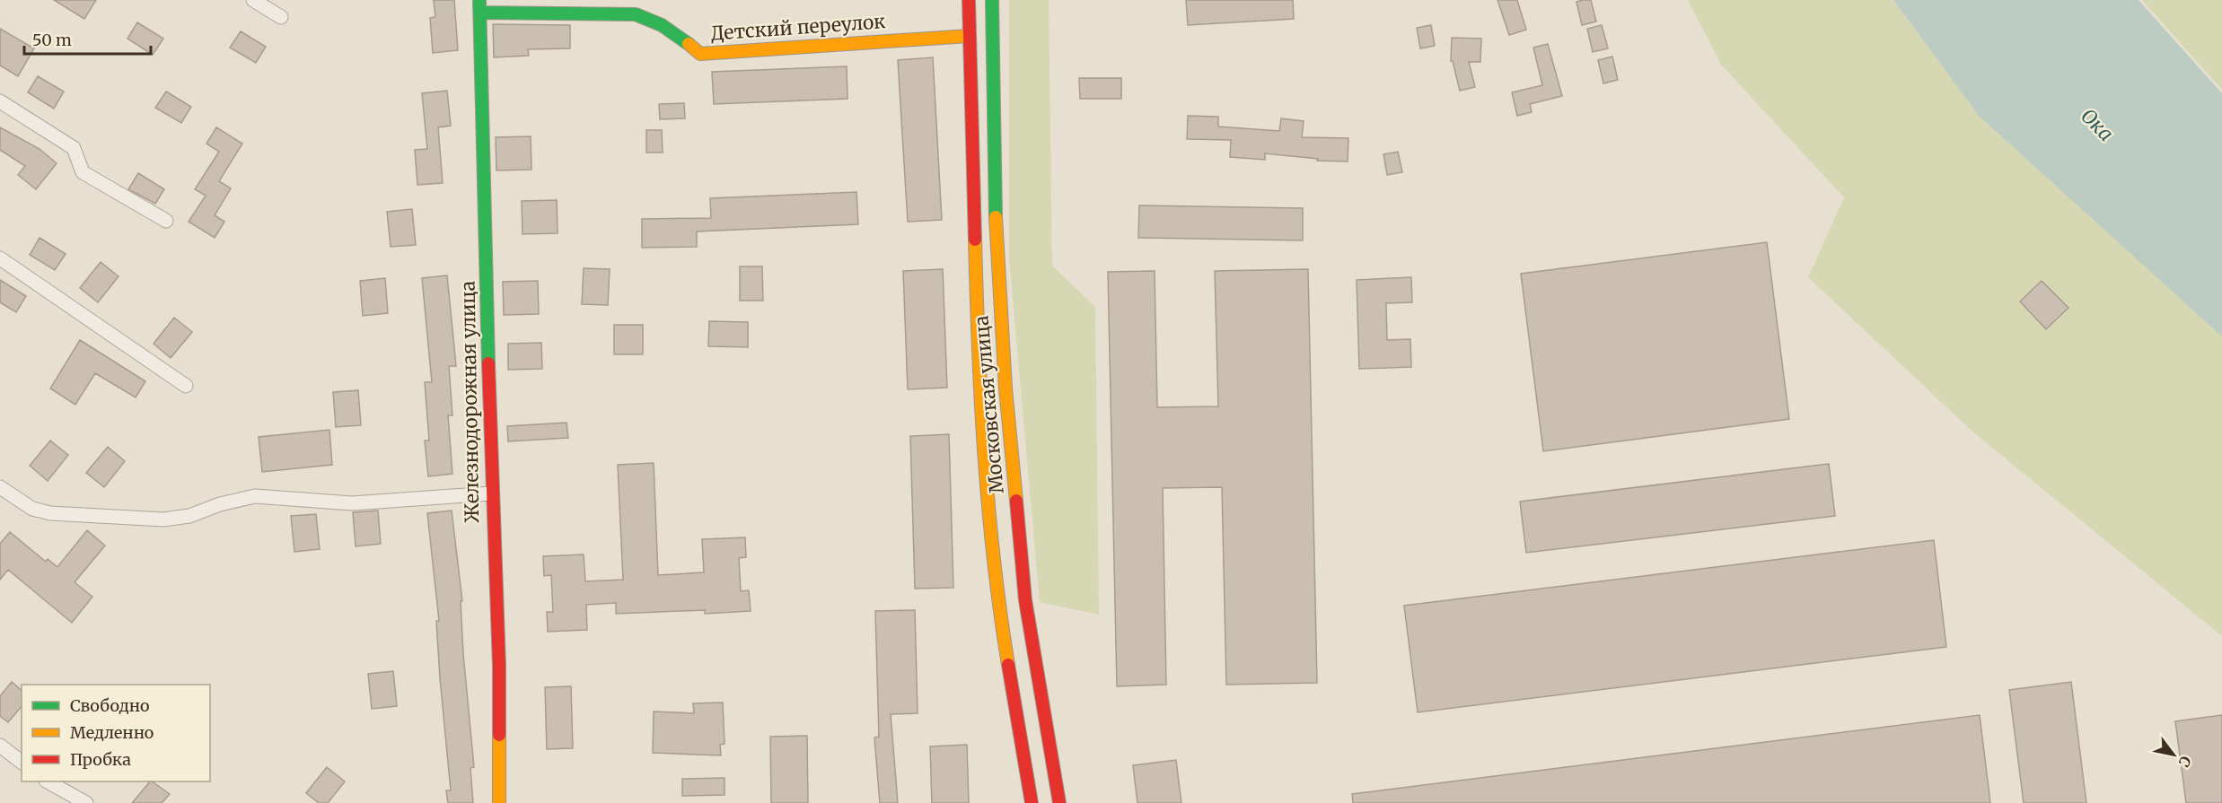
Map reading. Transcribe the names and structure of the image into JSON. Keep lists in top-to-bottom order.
{
  "streets": {
    "main road": ["Детский переулок", "Железнодорожная улица", "Московская улица"]
  },
  "crossings": [
    ["Детский переулок", "Железнодорожная улица"],
    ["Детский переулок", "Московская улица"]
  ],
  "water": ["Ока"],
  "legend": ["Свободно", "Медленно", "Пробка"],
  "scale_bar": "50 m",
  "north": "bottom right"
}
